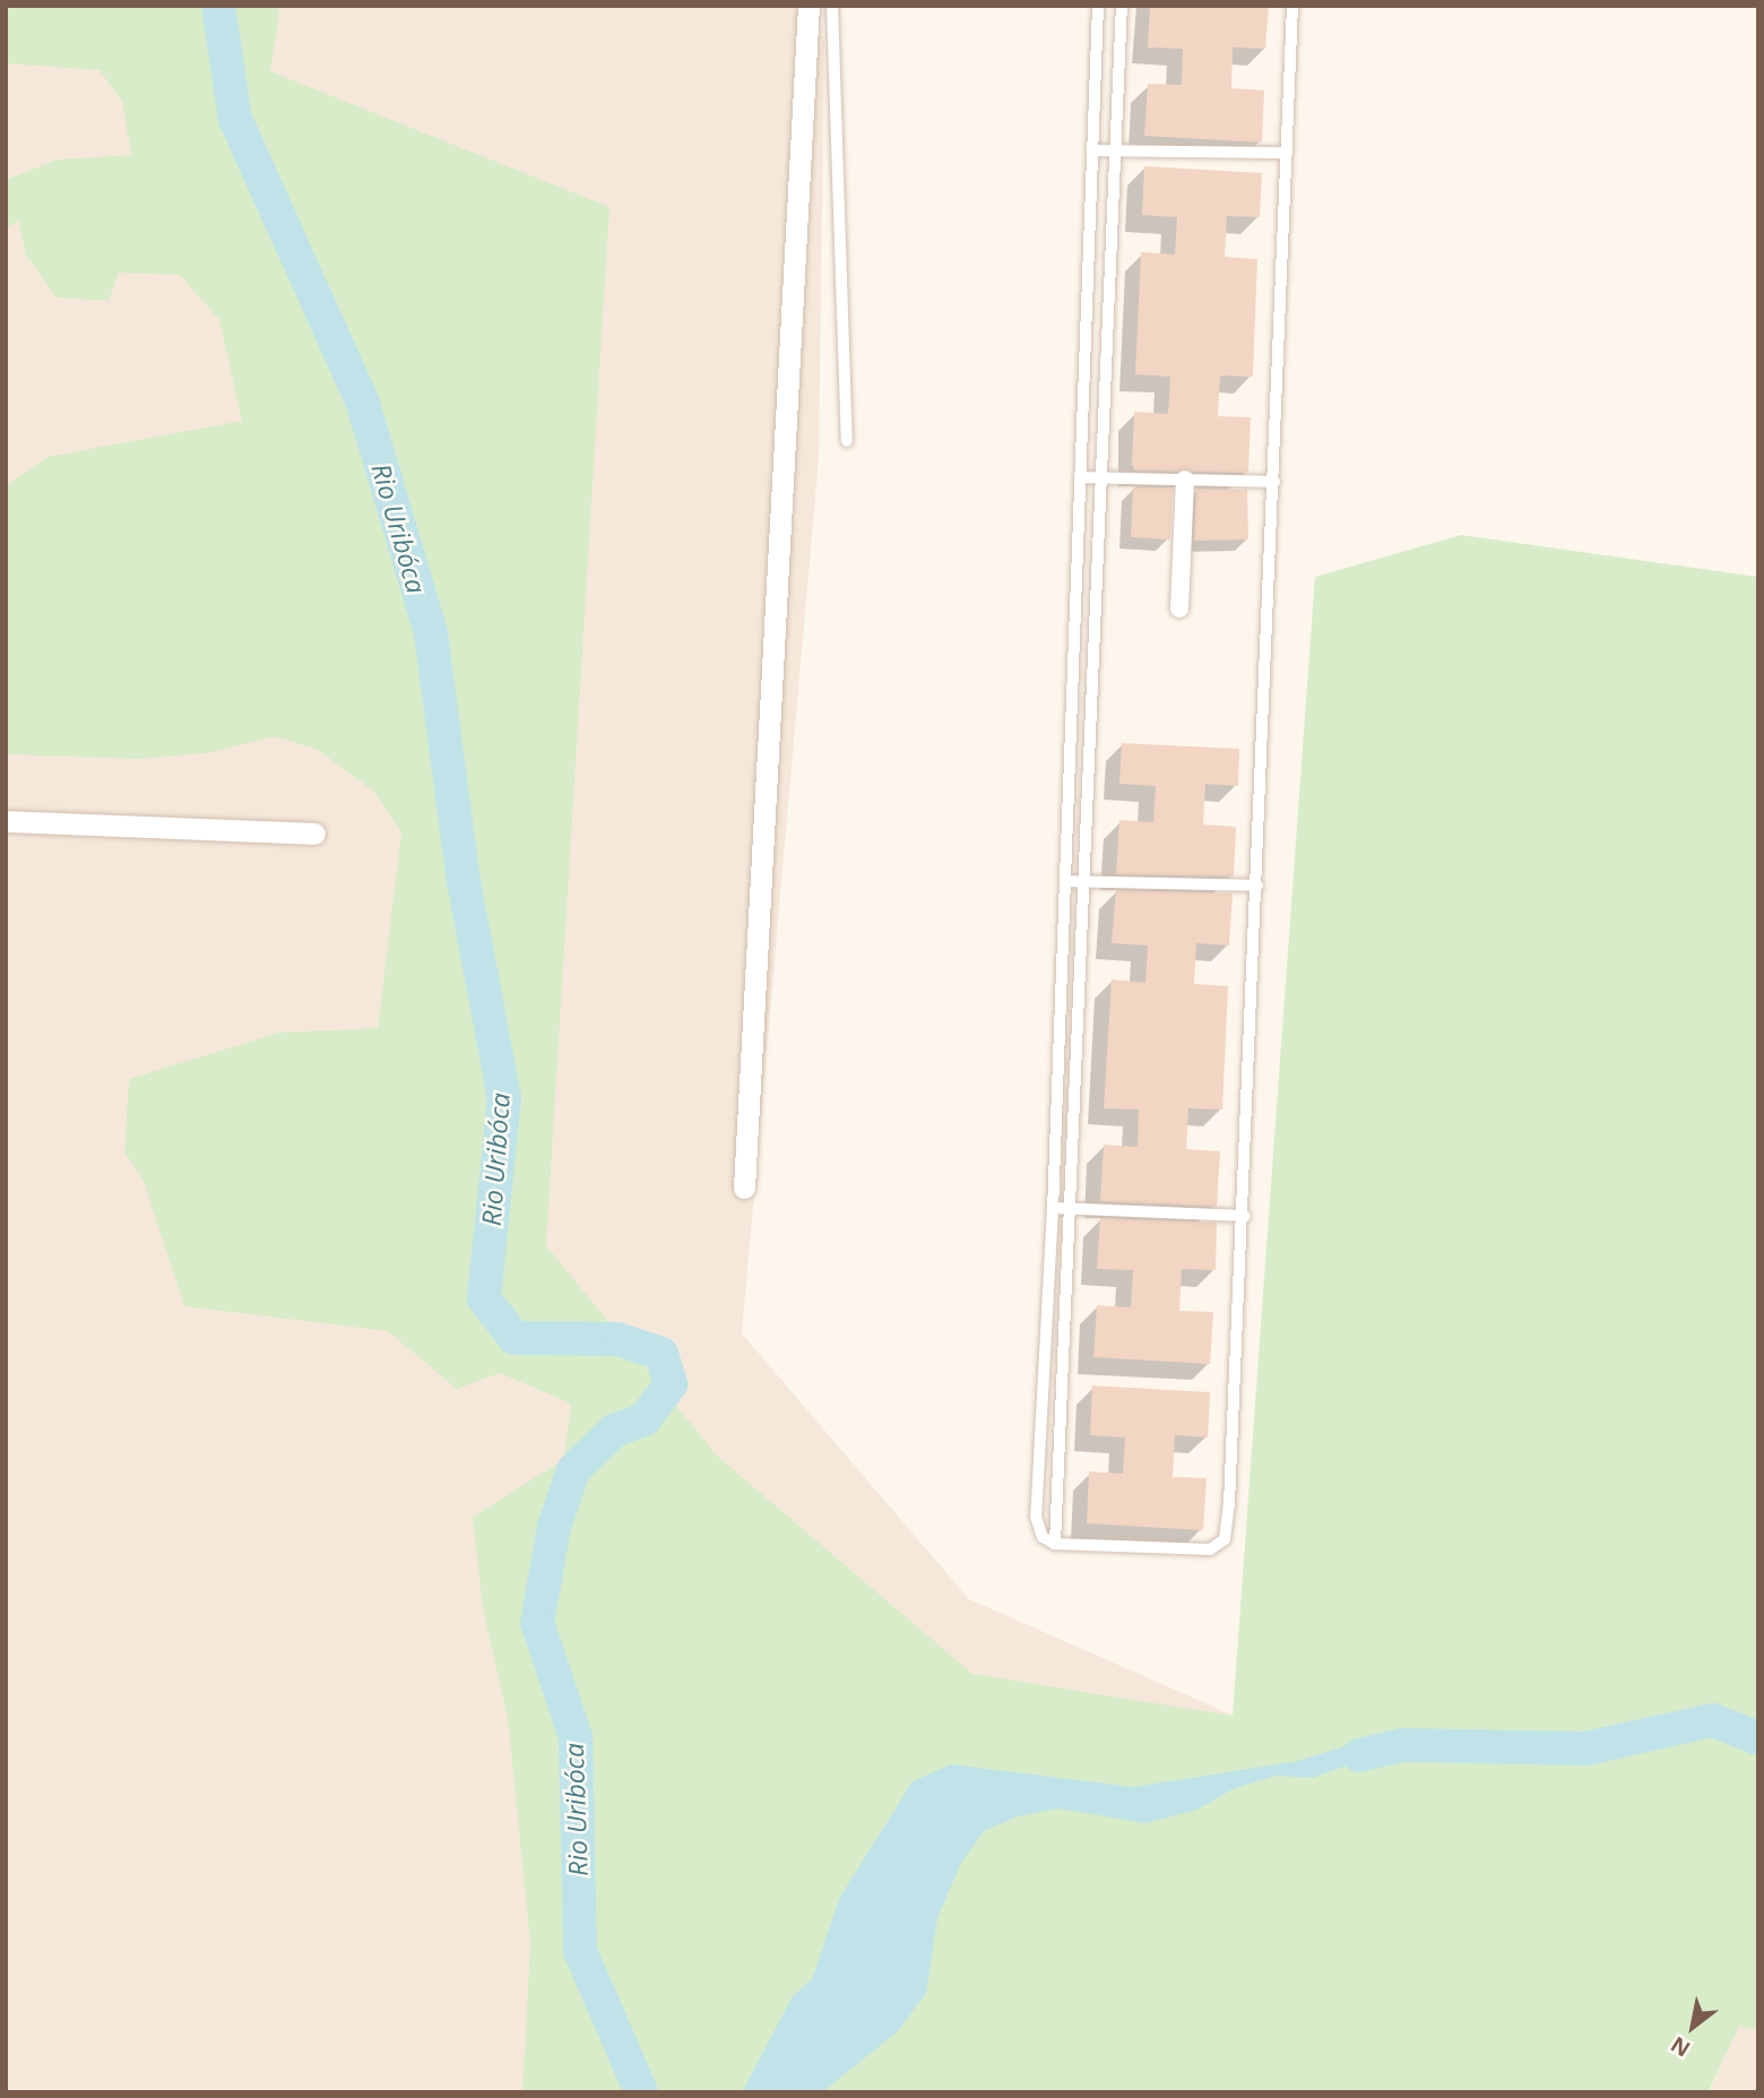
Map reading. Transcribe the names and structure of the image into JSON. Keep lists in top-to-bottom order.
{
  "water": ["Rio Uribóca"],
  "north": "bottom left"
}
